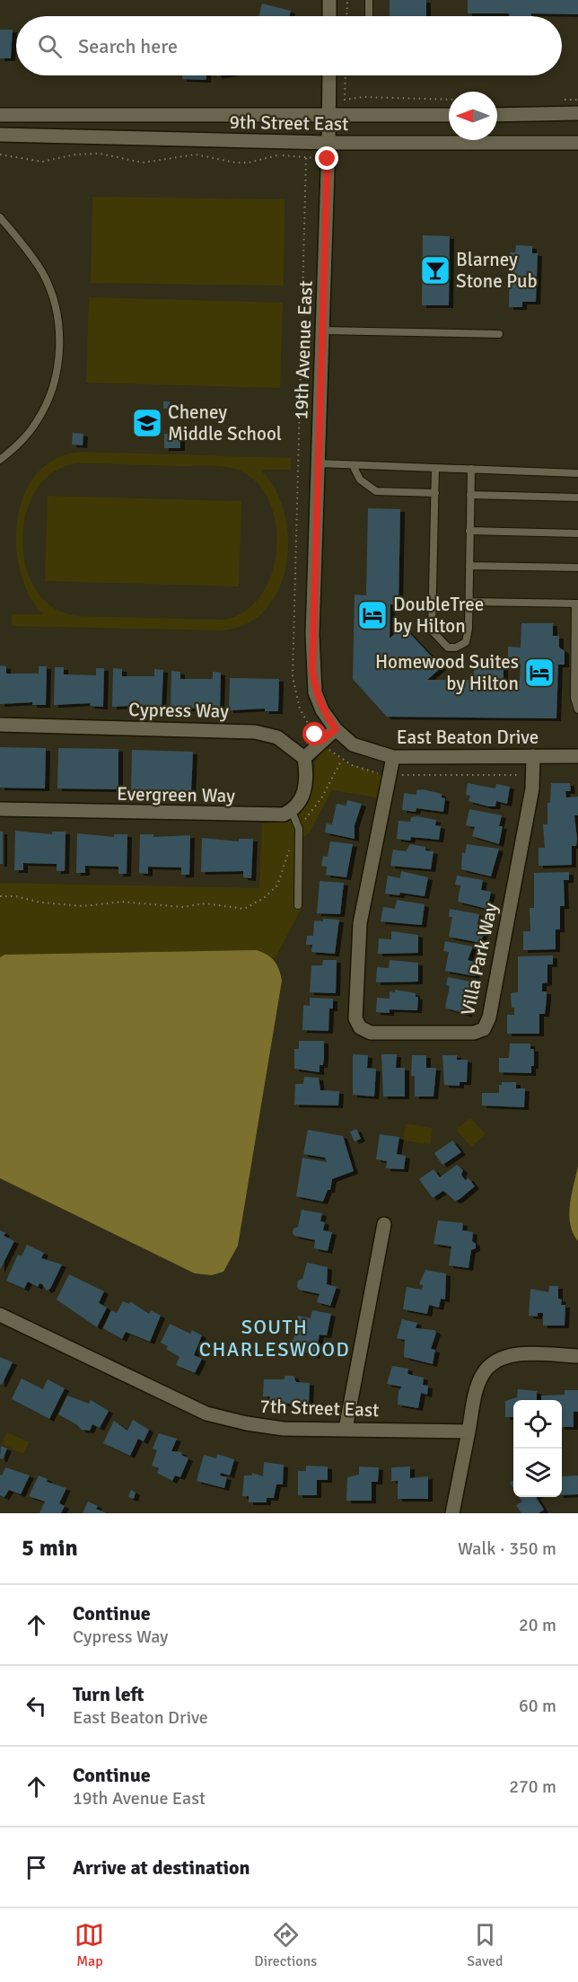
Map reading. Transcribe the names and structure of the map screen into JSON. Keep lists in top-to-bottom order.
{
  "streets": {
    "street": [
      "9th Street East",
      "19th Avenue East",
      "Cypress Way",
      "East Beaton Drive",
      "Evergreen Way",
      "Villa Park Way",
      "7th Street East"
    ]
  },
  "crossings": [
    ["9th Street East", "19th Avenue East"],
    ["19th Avenue East", "East Beaton Drive"],
    ["East Beaton Drive", "Villa Park Way"]
  ],
  "districts": ["SOUTH CHARLESWOOD"],
  "places": {
    "bar": ["Blarney Stone Pub"],
    "school or university": ["Cheney Middle School"],
    "hotel": ["DoubleTree by Hilton", "Homewood Suites by Hilton"]
  },
  "north": "left",
  "page": {
    "search": "Search here",
    "heading": ["5 min", "Walk · 350 m"],
    "list": [
      ["Continue", "Cypress Way", "20 m"],
      ["Turn left", "East Beaton Drive", "60 m"],
      ["Continue", "19th Avenue East", "270 m"],
      "Arrive at destination"
    ],
    "nav": ["Map", "Directions", "Saved"]
  }
}
